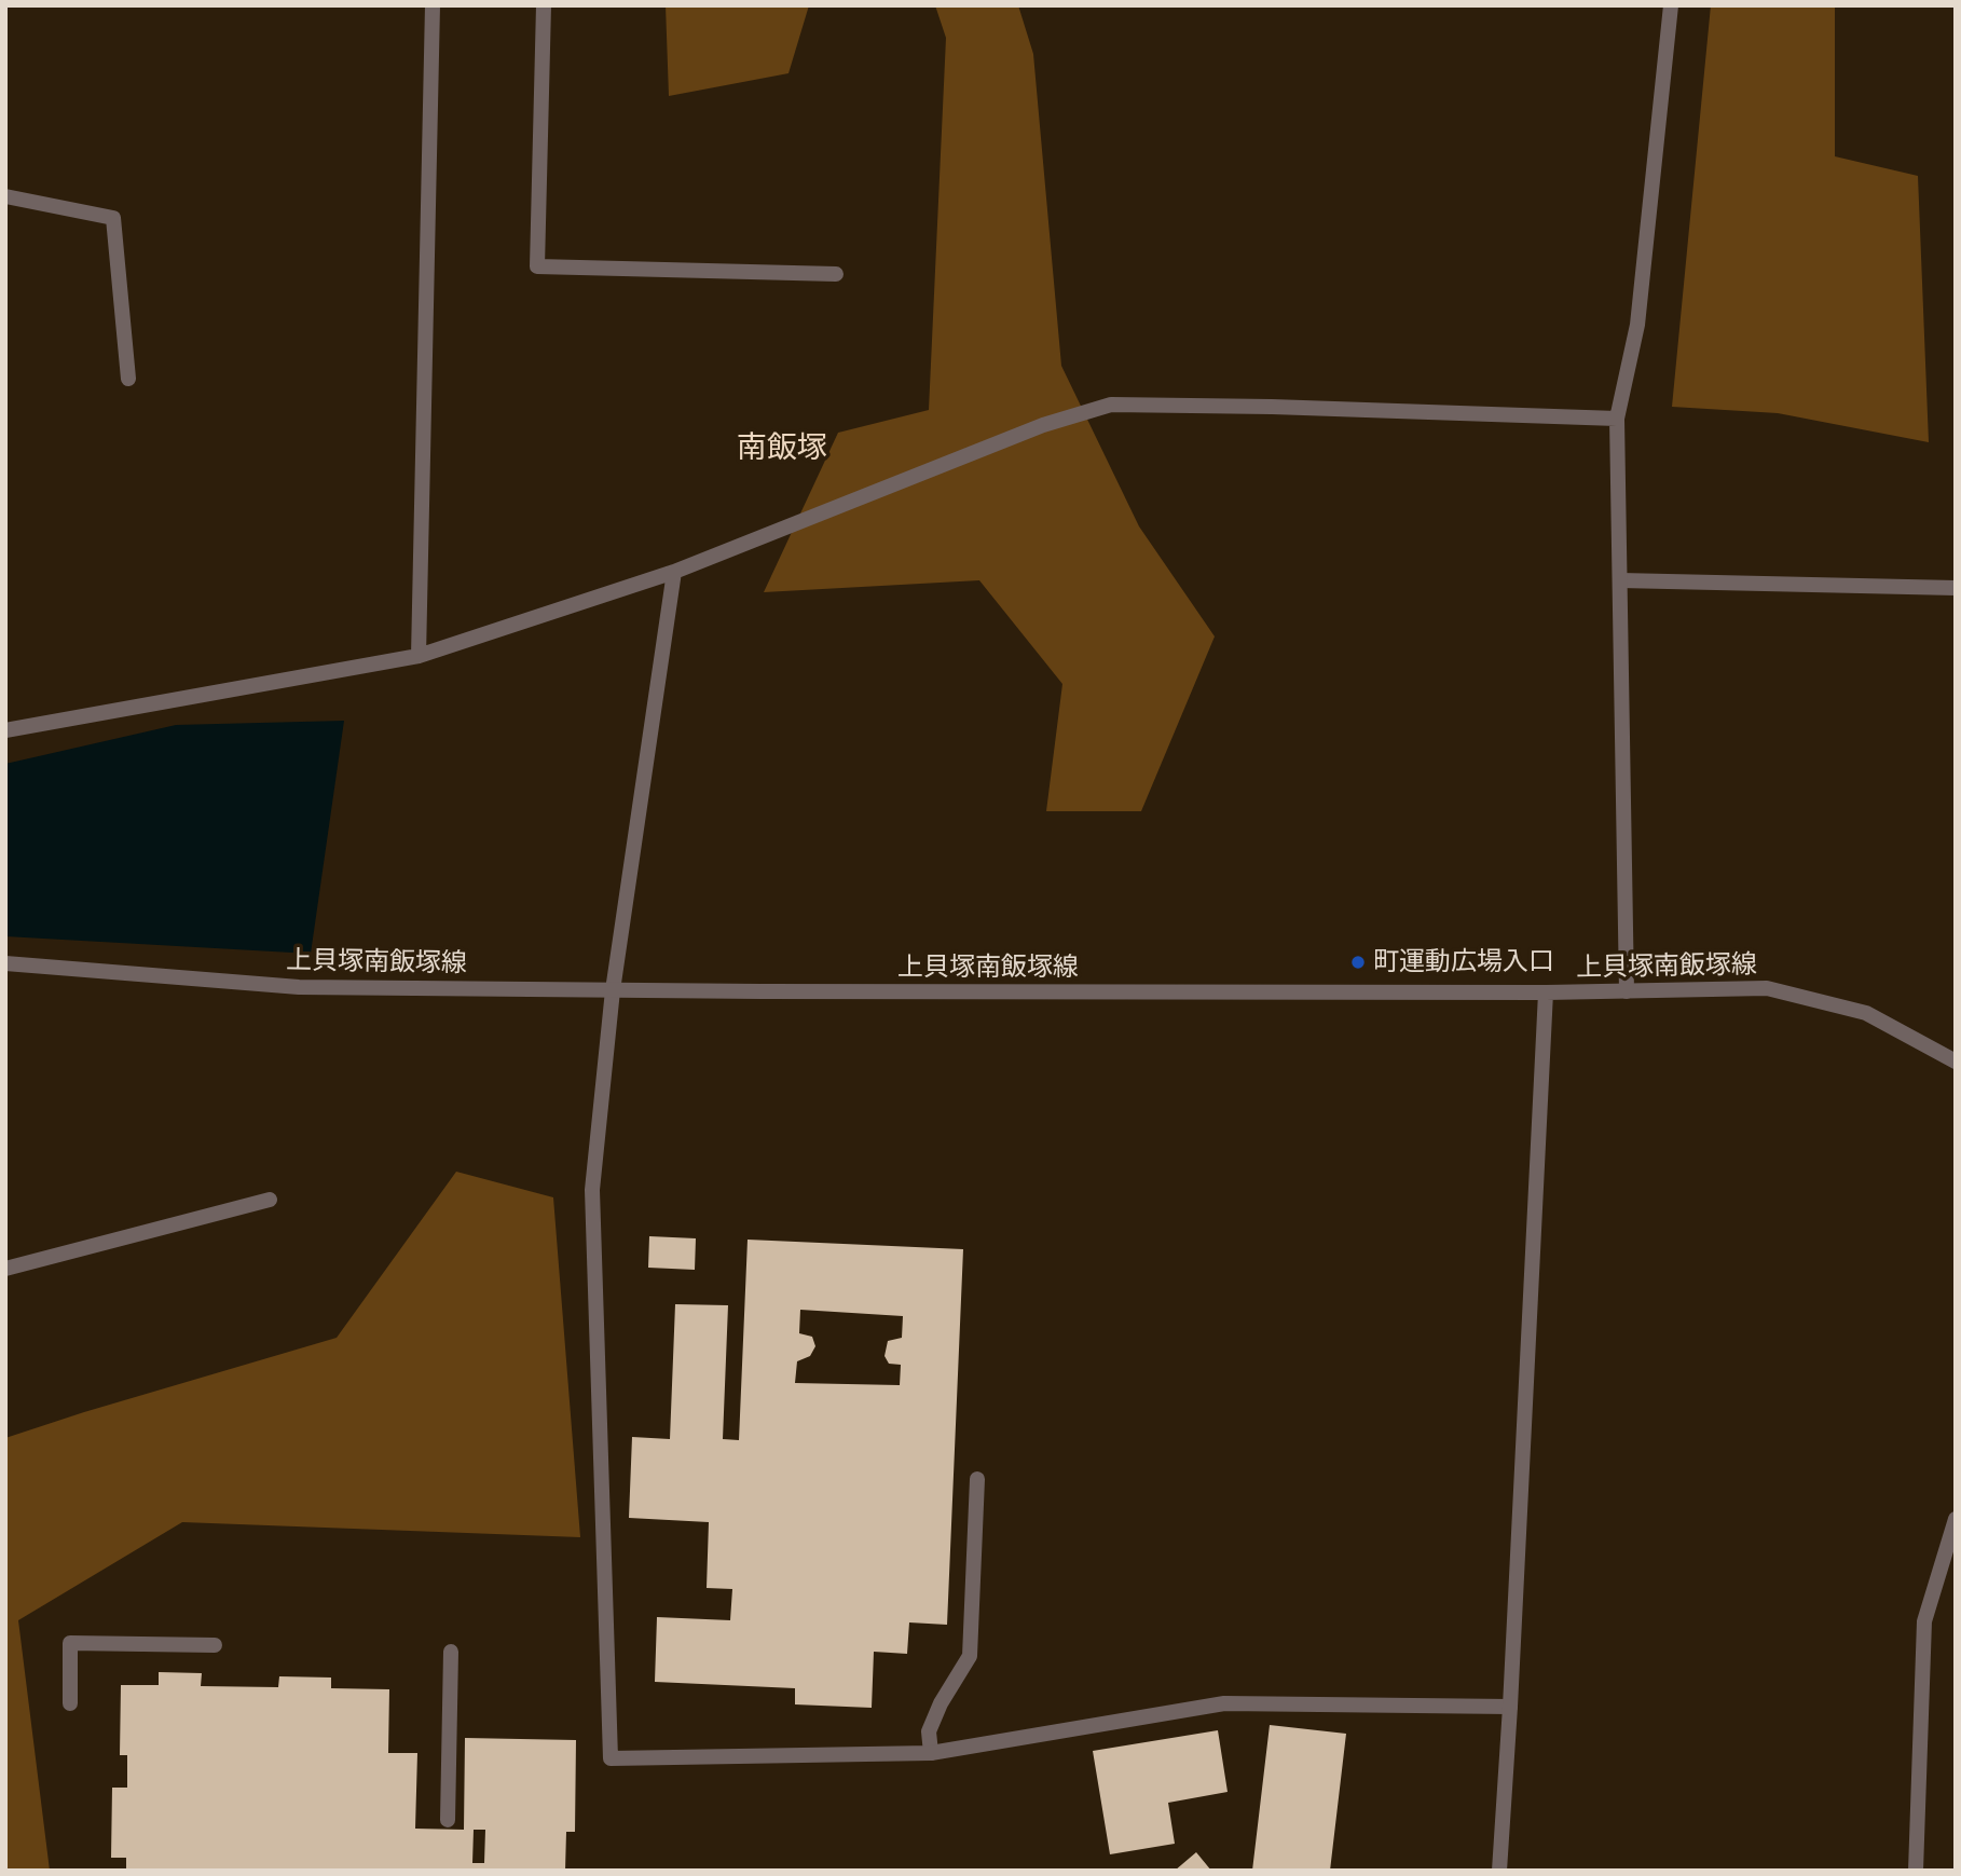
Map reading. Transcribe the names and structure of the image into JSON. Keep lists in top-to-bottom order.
{
  "streets": {
    "street": ["上貝塚南飯塚線"]
  },
  "districts": ["南飯塚"],
  "places": ["町運動広場入口"]
}
